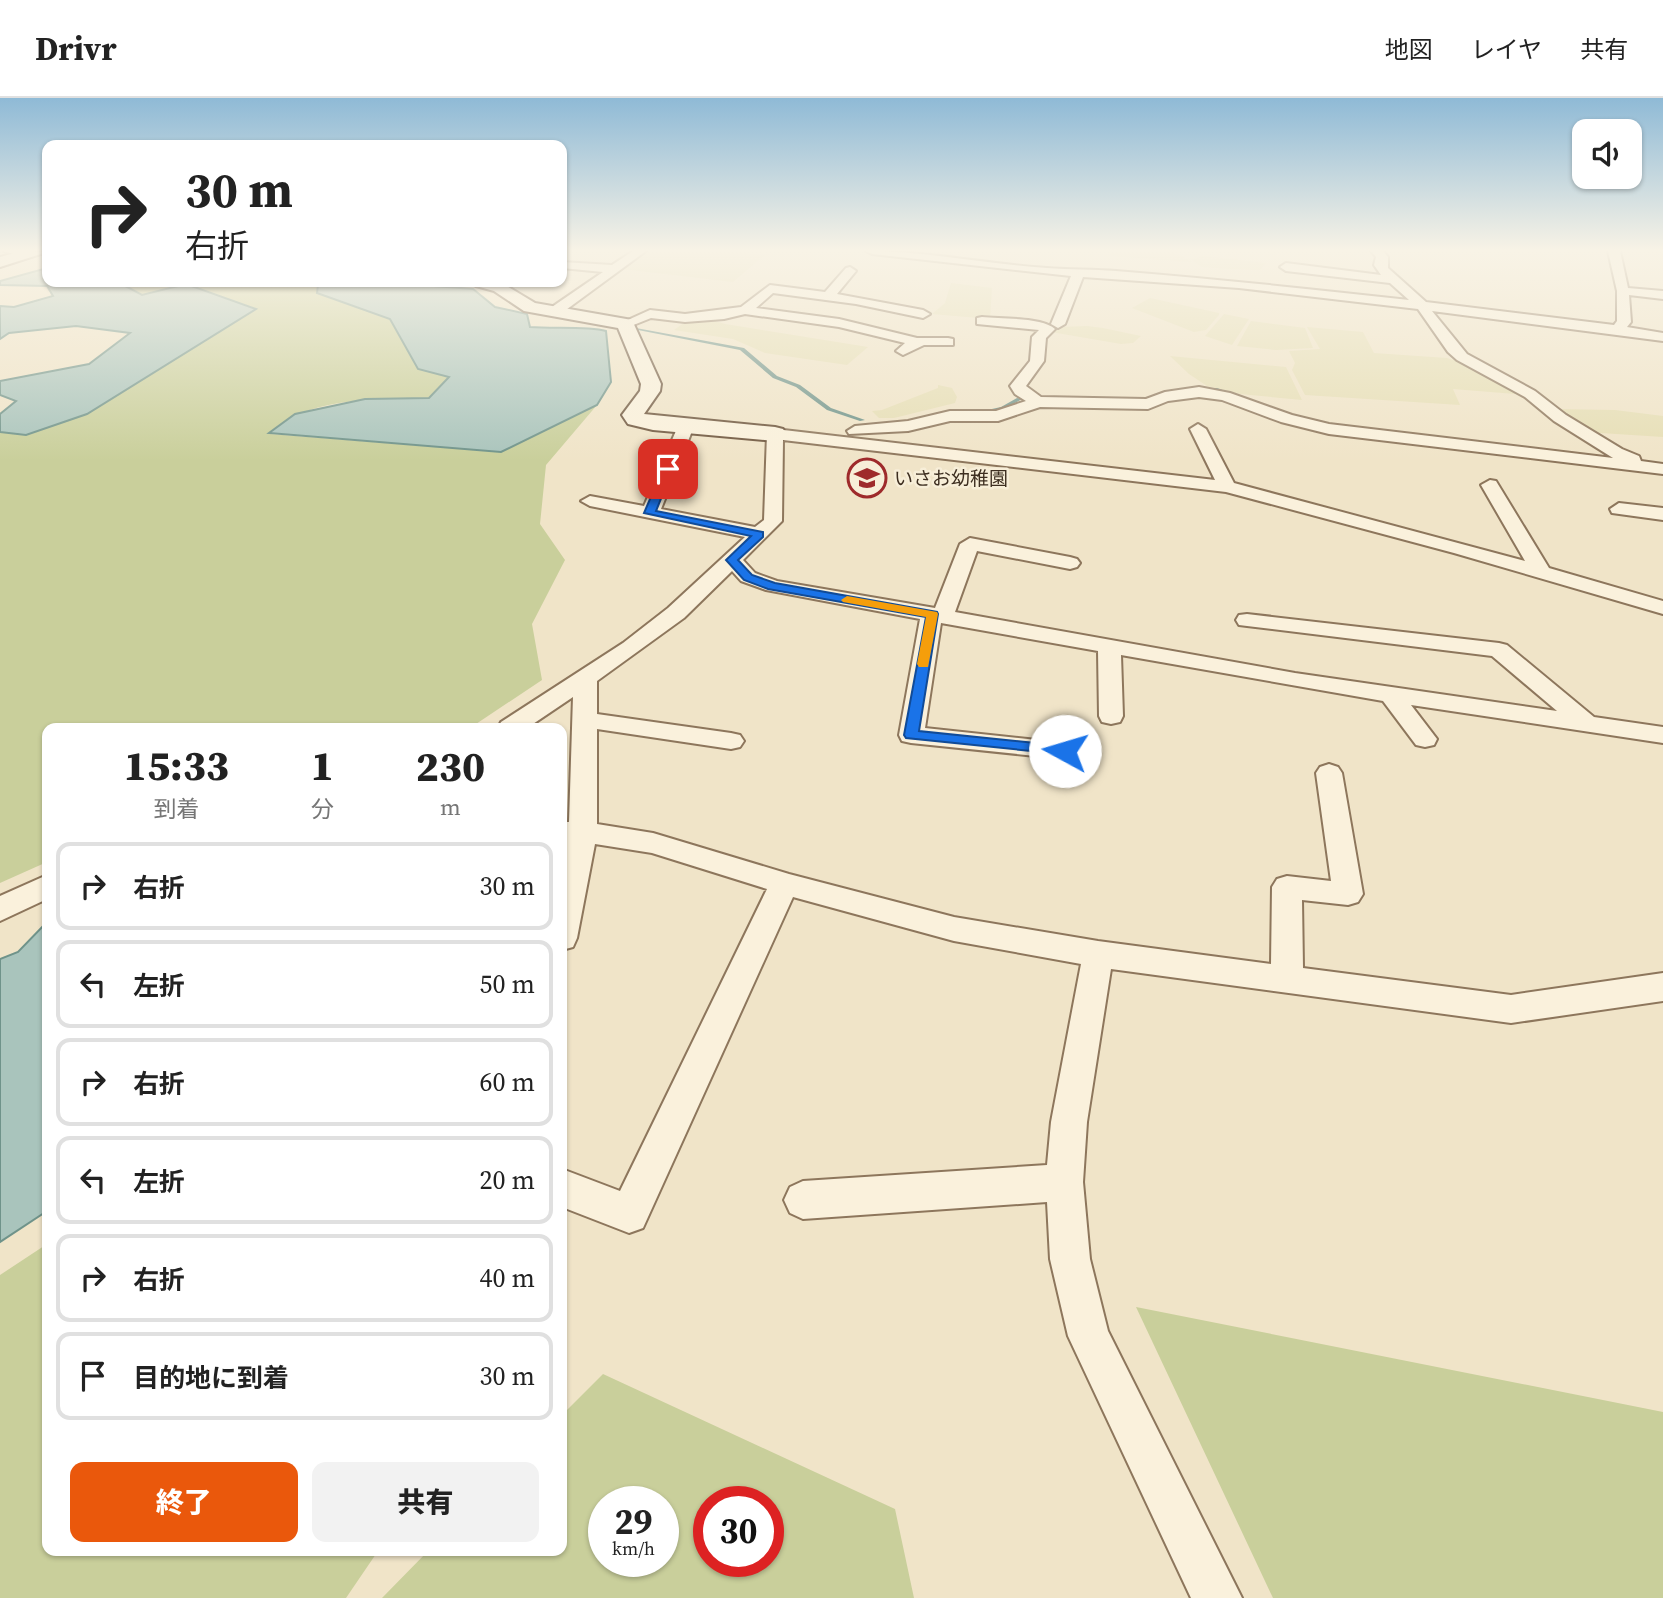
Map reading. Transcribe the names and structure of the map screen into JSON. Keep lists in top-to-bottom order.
{
  "places": {
    "school or university": ["いさお幼稚園"]
  },
  "page": {
    "header": "Drivr",
    "nav": ["地図", "レイヤ", "共有"],
    "turn": ["30 m", "右折"],
    "eta": [
      "15:33",
      "到着",
      "1",
      "分",
      "230",
      "m"
    ],
    "list": [
      {
        "name": "右折",
        "value": "30 m"
      },
      {
        "name": "左折",
        "value": "50 m"
      },
      {
        "name": "右折",
        "value": "60 m"
      },
      {
        "name": "左折",
        "value": "20 m"
      },
      {
        "name": "右折",
        "value": "40 m"
      },
      {
        "name": "目的地に到着",
        "value": "30 m"
      }
    ],
    "buttons": ["終了", "共有"],
    "speed": "29 km/h",
    "limit": "30"
  }
}
